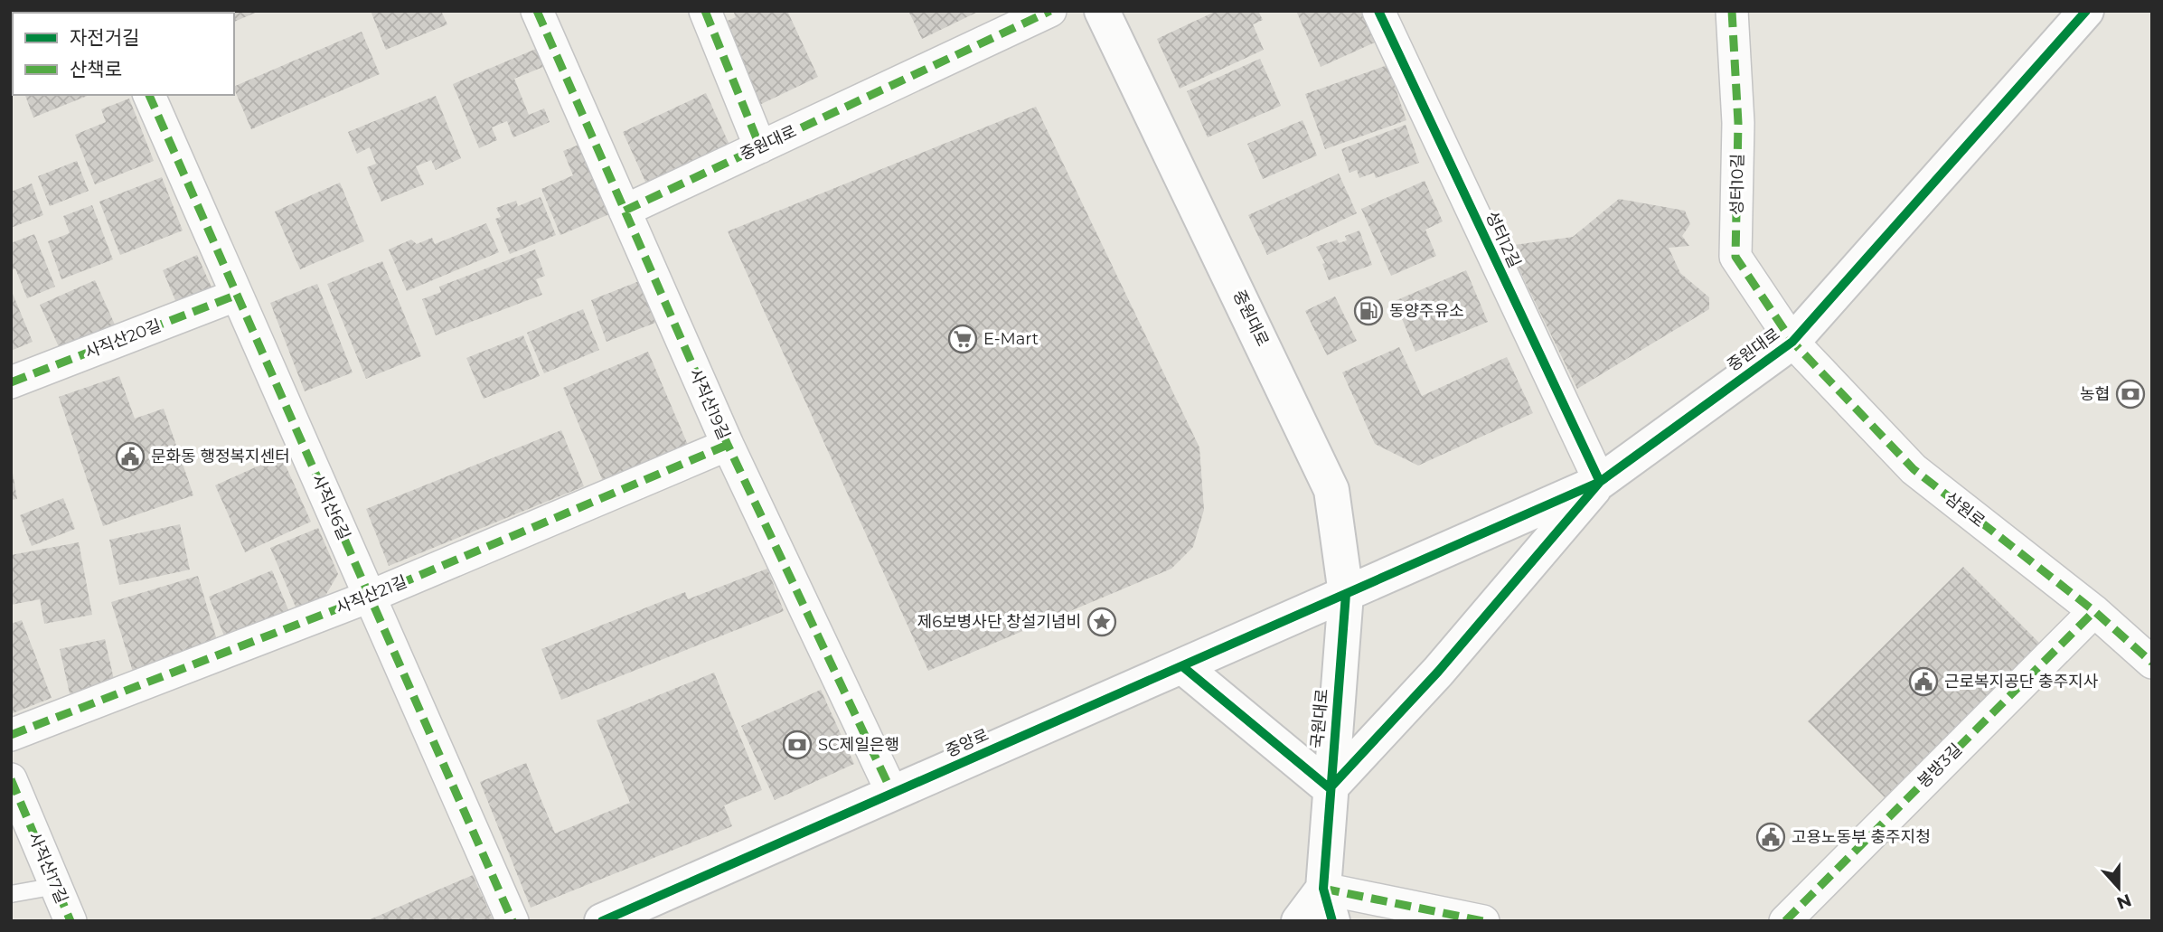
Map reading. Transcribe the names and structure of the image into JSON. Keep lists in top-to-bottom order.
{
  "streets": {
    "street": [
      "중원대로",
      "성터10길",
      "성터12길",
      "사직산20길",
      "사직산19길",
      "사직산6길",
      "삼원로",
      "사직산21길",
      "국원대로",
      "중앙로",
      "봉방3길",
      "사직산17길"
    ]
  },
  "crossings": [
    ["중원대로", "성터10길"],
    ["중원대로", "성터12길"],
    ["중원대로", "사직산19길"],
    ["중원대로", "삼원로"],
    ["중원대로", "국원대로"],
    ["중원대로", "중앙로"],
    ["성터10길", "삼원로"],
    ["사직산20길", "사직산6길"],
    ["사직산19길", "사직산21길"],
    ["사직산19길", "중앙로"],
    ["사직산6길", "사직산21길"],
    ["삼원로", "봉방3길"],
    ["국원대로", "중앙로"]
  ],
  "places": {
    "fuel station": ["동양주유소"],
    "supermarket": ["E-Mart"],
    "bank": ["농협", "SC제일은행"],
    "public building": ["문화동 행정복지센터", "근로복지공단 충주지사", "고용노동부 충주지청"],
    "place": ["제6보병사단 창설기념비"]
  },
  "legend": ["자전거길", "산책로"],
  "north": "bottom"
}
